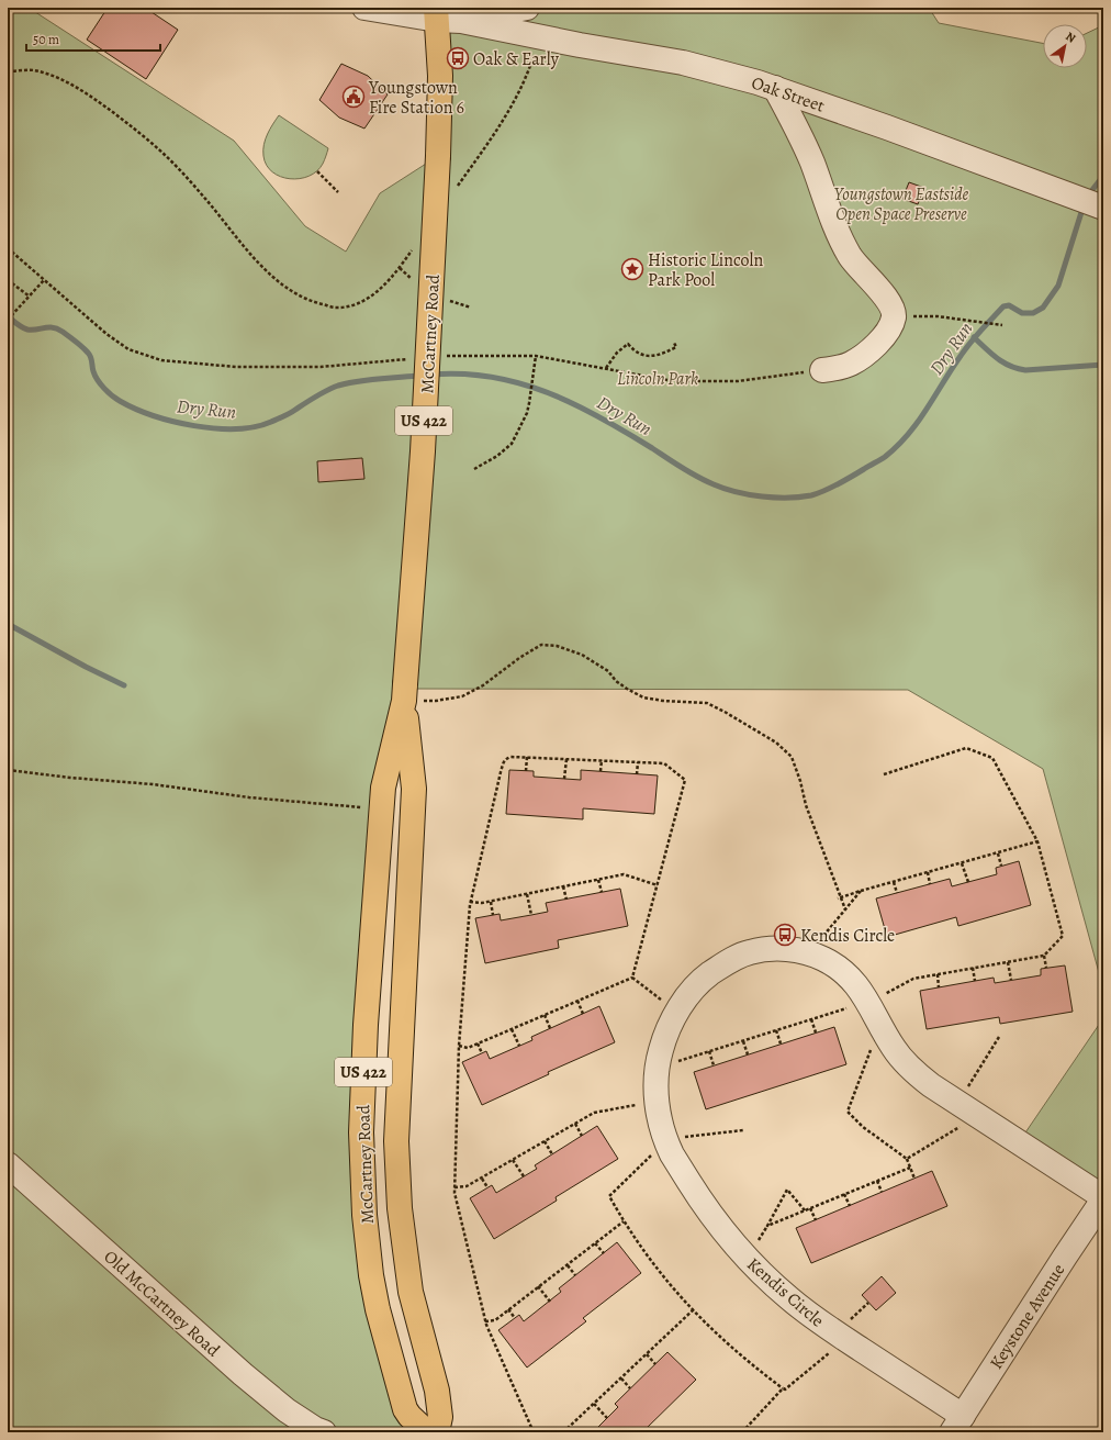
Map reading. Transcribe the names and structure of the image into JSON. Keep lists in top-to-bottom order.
{
  "streets": {
    "highway": ["McCartney Road", "US 422"],
    "street": [
      "Oak Street",
      "Kendis Circle",
      "Old McCartney Road",
      "Keystone Avenue"
    ]
  },
  "crossings": [
    ["Oak Street", "McCartney Road"],
    ["Kendis Circle", "Keystone Avenue"]
  ],
  "water": ["Dry Run"],
  "parks": ["Youngstown Eastside Open Space Preserve", "Lincoln Park"],
  "places": {
    "bus stop": ["Oak & Early", "Kendis Circle"],
    "public building": ["Youngstown Fire Station 6"],
    "place": ["Historic Lincoln Park Pool"]
  },
  "scale_bar": "50 m",
  "north": "top right"
}
